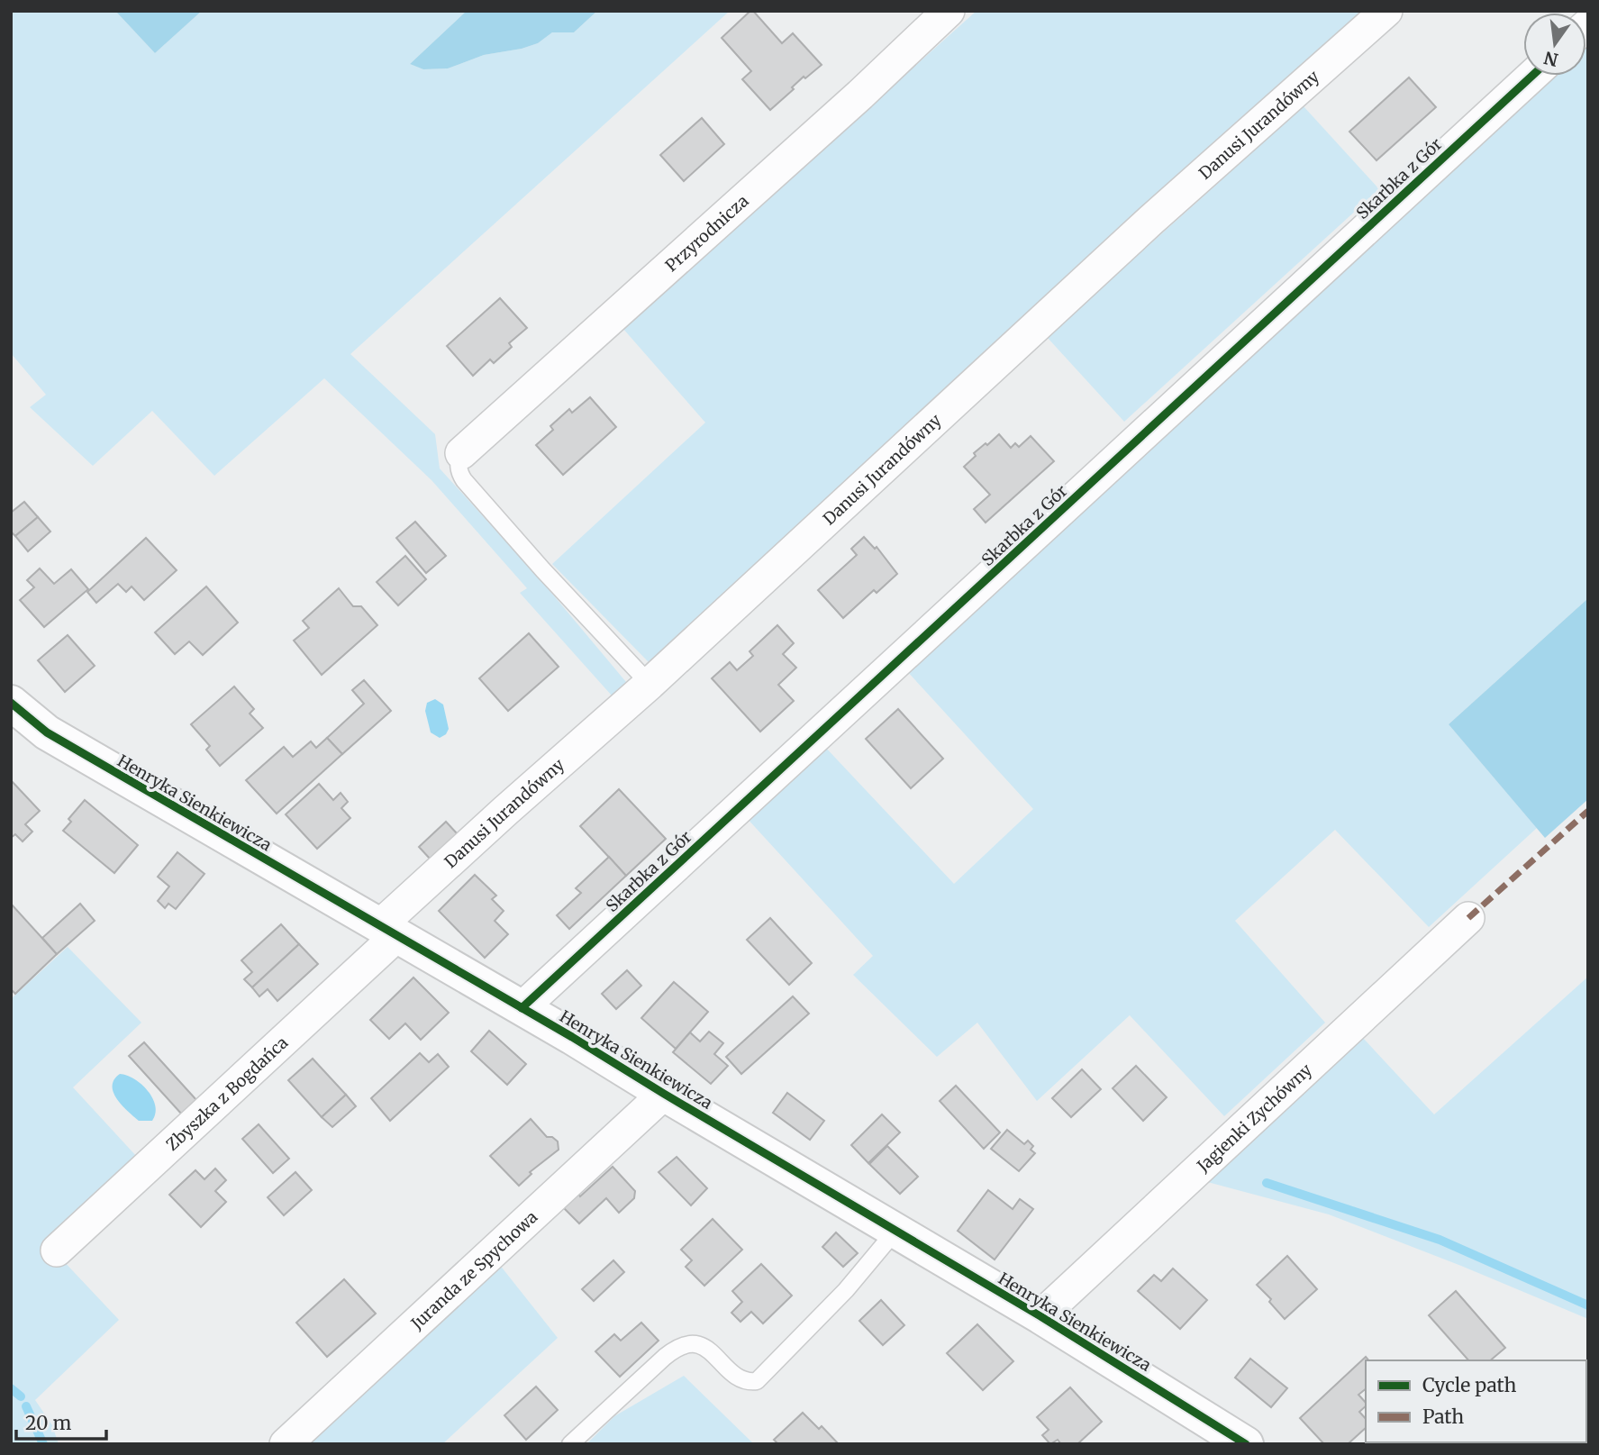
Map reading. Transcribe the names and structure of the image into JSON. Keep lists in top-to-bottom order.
{
  "streets": {
    "street": [
      "Danusi Jurandówny",
      "Skarbka z Gór",
      "Przyrodnicza",
      "Henryka Sienkiewicza",
      "Zbyszka z Bogdańca",
      "Jagienki Zychówny",
      "Juranda ze Spychowa"
    ]
  },
  "crossings": [
    ["Danusi Jurandówny", "Henryka Sienkiewicza"],
    ["Danusi Jurandówny", "Zbyszka z Bogdańca"],
    ["Skarbka z Gór", "Henryka Sienkiewicza"],
    ["Henryka Sienkiewicza", "Zbyszka z Bogdańca"],
    ["Henryka Sienkiewicza", "Jagienki Zychówny"],
    ["Henryka Sienkiewicza", "Juranda ze Spychowa"]
  ],
  "legend": ["Cycle path", "Path"],
  "scale_bar": "20 m",
  "north": "bottom"
}
